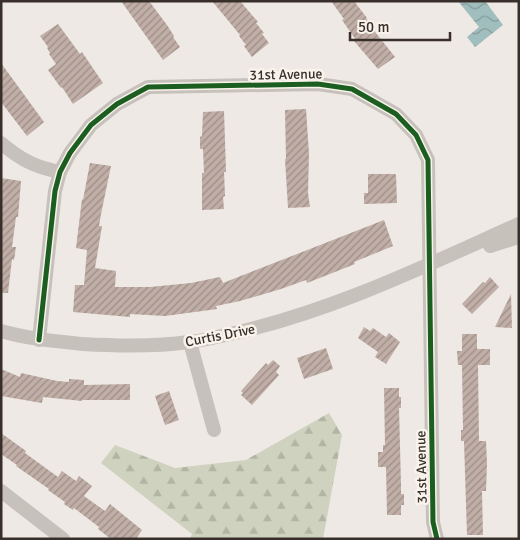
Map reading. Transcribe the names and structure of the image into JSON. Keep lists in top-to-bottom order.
{
  "streets": {
    "street": ["31st Avenue", "Curtis Drive"]
  },
  "crossings": [
    ["31st Avenue", "Curtis Drive"]
  ],
  "scale_bar": "50 m"
}
